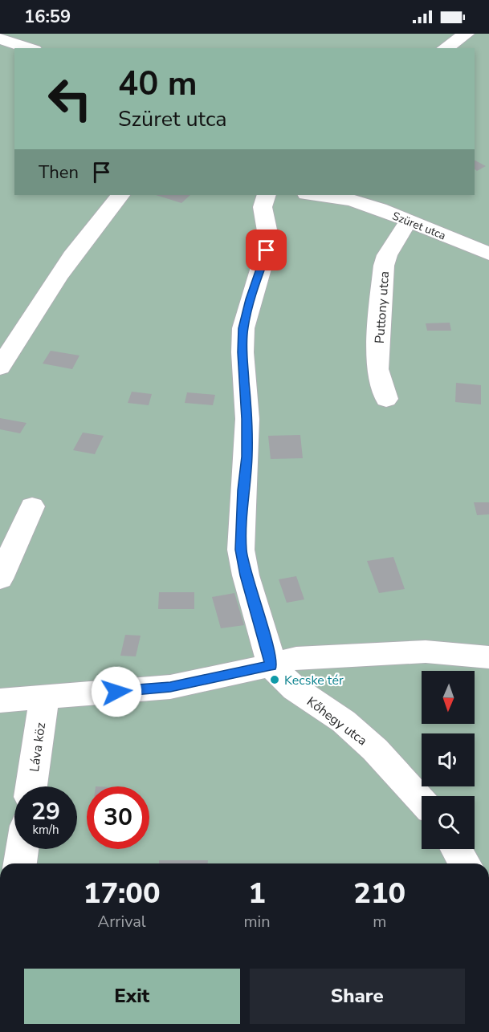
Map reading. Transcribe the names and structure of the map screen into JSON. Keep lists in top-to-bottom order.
{
  "streets": {
    "street": [
      "Szüret utca",
      "Puttony utca",
      "Kőhegy utca",
      "Láva köz"
    ]
  },
  "crossings": [
    ["Szüret utca", "Puttony utca"]
  ],
  "places": ["Kecske tér"],
  "north": "bottom",
  "page": {
    "status": "16:59",
    "turn": ["40 m", "Szüret utca"],
    "then": "Then",
    "speed": "29 km/h",
    "limit": "30",
    "eta": [
      "17:00",
      "Arrival",
      "1",
      "min",
      "210",
      "m"
    ],
    "buttons": ["Exit", "Share"]
  }
}
